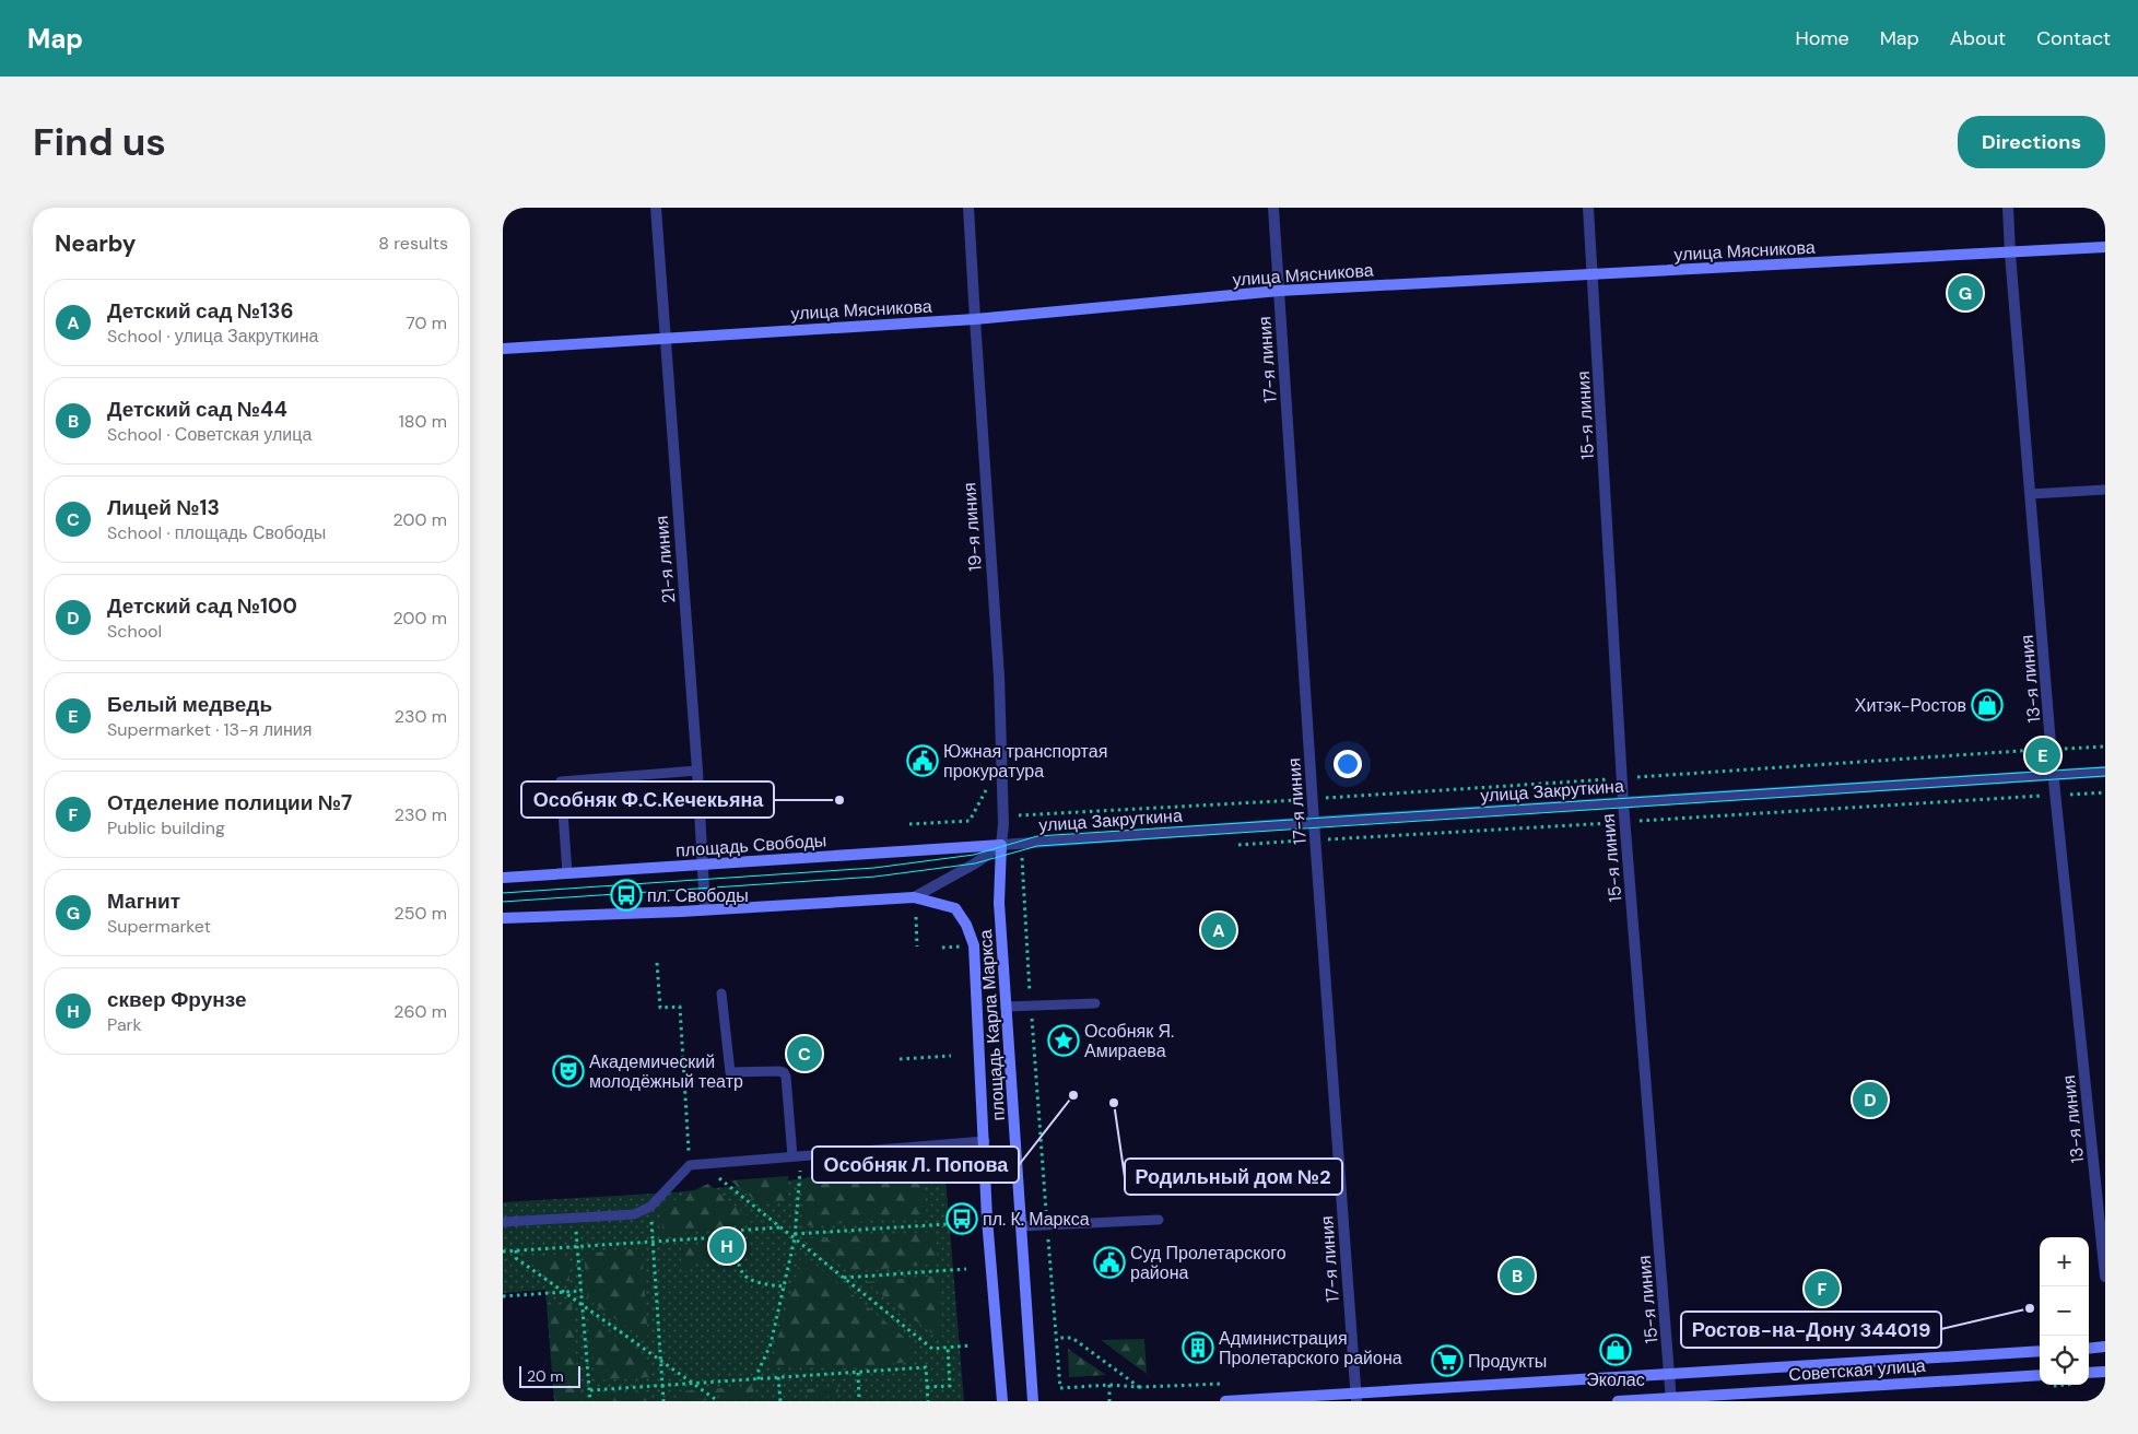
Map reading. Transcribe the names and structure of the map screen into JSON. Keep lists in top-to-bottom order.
{
  "streets": {
    "main road": [
      "улица Мясникова",
      "площадь Свободы",
      "площадь Карла Маркса",
      "Советская улица"
    ],
    "street": [
      "17-я линия",
      "15-я линия",
      "19-я линия",
      "21-я линия",
      "13-я линия",
      "улица Закруткина"
    ]
  },
  "crossings": [
    ["улица Мясникова", "17-я линия"],
    ["улица Мясникова", "15-я линия"],
    ["улица Мясникова", "19-я линия"],
    ["улица Мясникова", "21-я линия"],
    ["улица Мясникова", "13-я линия"],
    ["17-я линия", "улица Закруткина"],
    ["17-я линия", "Советская улица"],
    ["15-я линия", "улица Закруткина"],
    ["15-я линия", "Советская улица"],
    ["19-я линия", "улица Закруткина"],
    ["19-я линия", "площадь Свободы"],
    ["19-я линия", "площадь Карла Маркса"],
    ["21-я линия", "площадь Свободы"],
    ["13-я линия", "улица Закруткина"],
    ["улица Закруткина", "площадь Свободы"],
    ["улица Закруткина", "площадь Карла Маркса"],
    ["площадь Свободы", "площадь Карла Маркса"]
  ],
  "places": {
    "shop": ["Хитэк-Ростов", "Эколас"],
    "public building": ["Южная транспортая прокуратура", "Суд Пролетарского района"],
    "other": [
      "Особняк Ф.С.Кечекьяна",
      "Особняк Л. Попова",
      "Родильный дом №2",
      "Ростов-на-Дону 344019"
    ],
    "bus stop": ["пл. Свободы", "пл. К. Маркса"],
    "place": ["Особняк Я. Амираева"],
    "theatre": ["Академический молодёжный театр"],
    "building": ["Администрация Пролетарского района"],
    "supermarket": ["Продукты"]
  },
  "scale_bar": "20 m",
  "page": {
    "header": "Map",
    "nav": [
      "Home",
      "Map",
      "About",
      "Contact"
    ],
    "buttons": "Directions",
    "title": "Find us",
    "heading": ["Nearby", "8 results"],
    "pins": [
      "G",
      "E",
      "A",
      "C",
      "D",
      "H",
      "B",
      "F"
    ],
    "list": [
      {
        "mark": "A",
        "name": "Детский сад №136",
        "note": "School · улица Закруткина",
        "value": "70 m"
      },
      {
        "mark": "B",
        "name": "Детский сад №44",
        "note": "School · Советская улица",
        "value": "180 m"
      },
      {
        "mark": "C",
        "name": "Лицей №13",
        "note": "School · площадь Свободы",
        "value": "200 m"
      },
      {
        "mark": "D",
        "name": "Детский сад №100",
        "note": "School",
        "value": "200 m"
      },
      {
        "mark": "E",
        "name": "Белый медведь",
        "note": "Supermarket · 13-я линия",
        "value": "230 m"
      },
      {
        "mark": "F",
        "name": "Отделение полиции №7",
        "note": "Public building",
        "value": "230 m"
      },
      {
        "mark": "G",
        "name": "Магнит",
        "note": "Supermarket",
        "value": "250 m"
      },
      {
        "mark": "H",
        "name": "сквер Фрунзе",
        "note": "Park",
        "value": "260 m"
      }
    ],
    "map_buttons": ["+", "−"],
    "scale": "20 m"
  }
}
